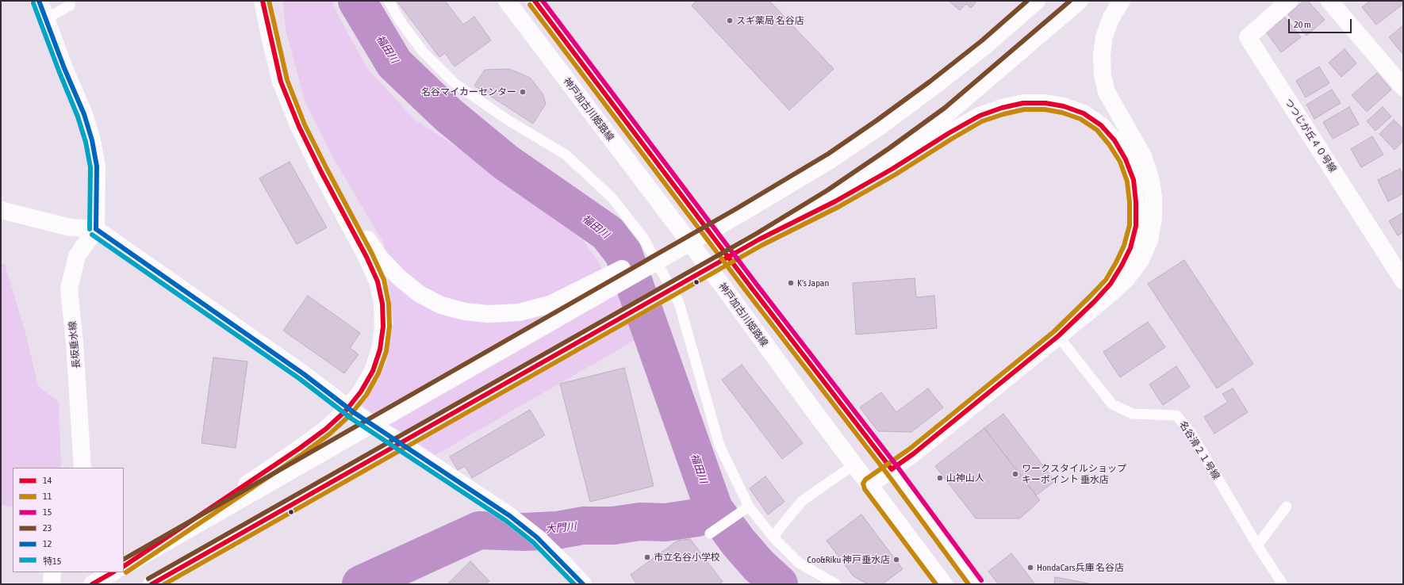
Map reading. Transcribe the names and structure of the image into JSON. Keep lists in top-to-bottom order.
{
  "streets": {
    "street": ["神戸加古川姫路線", "つつじが丘４０号線", "長坂垂水線"],
    "lane": ["名谷滑２１号線"]
  },
  "water": ["福田川", "大門川"],
  "places": [
    "スギ薬局 名谷店",
    "名谷マイカーセンター",
    "K's Japan",
    "ワークスタイルショップ キーポイント 垂水店",
    "山神山人",
    "市立名谷小学校",
    "Coo&Riku 神戸垂水店",
    "HondaCars兵庫 名谷店"
  ],
  "lines": [
    "transit line 14",
    "transit line 11",
    "transit line 15",
    "transit line 23",
    "transit line 12",
    "transit line 特15"
  ],
  "legend": [
    "14",
    "11",
    "15",
    "23",
    "12",
    "特15"
  ],
  "scale_bar": "20 m"
}
